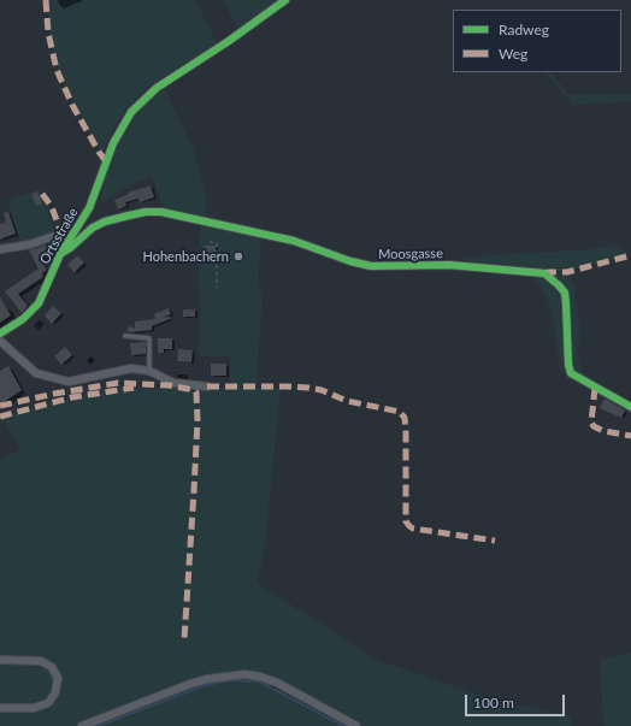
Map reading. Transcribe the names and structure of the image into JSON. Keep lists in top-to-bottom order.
{
  "streets": {
    "street": ["Ortsstraße", "Moosgasse"]
  },
  "crossings": [
    ["Ortsstraße", "Moosgasse"]
  ],
  "places": ["Hohenbachern"],
  "legend": ["Radweg", "Weg"],
  "scale_bar": "100 m"
}
